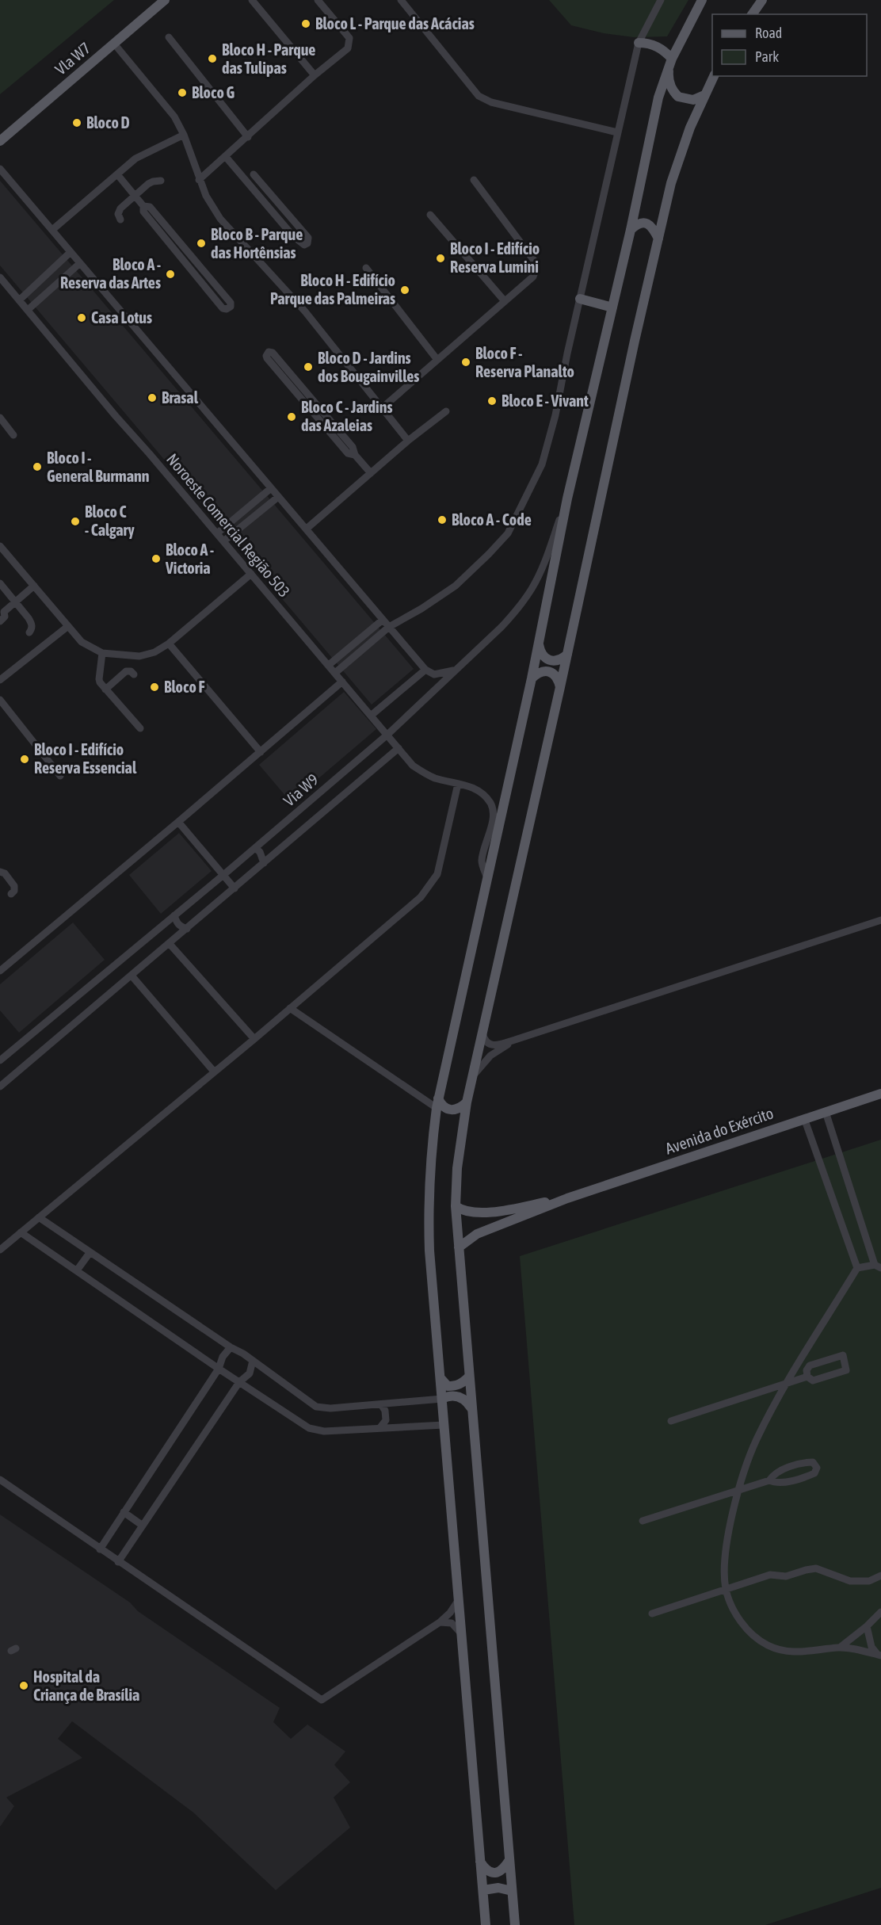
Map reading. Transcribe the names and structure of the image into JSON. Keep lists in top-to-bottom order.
{
  "streets": {
    "main road": ["Vla W7", "Avenida do Exército"],
    "street": ["Noroeste Comercial Região 503", "Via W9"]
  },
  "crossings": [
    ["Noroeste Comercial Região 503", "Via W9"]
  ],
  "places": [
    "Bloco L - Parque das Acácias",
    "Bloco H - Parque das Tulipas",
    "Bloco G",
    "Bloco D",
    "Bloco B - Parque das Hortênsias",
    "Bloco I - Edifício Reserva Lumini",
    "Bloco A - Reserva das Artes",
    "Bloco H - Edifício Parque das Palmeiras",
    "Casa Lotus",
    "Bloco F - Reserva Planalto",
    "Bloco D - Jardins dos Bougainvilles",
    "Brasal",
    "Bloco E - Vivant",
    "Bloco C - Jardins das Azaleias",
    "Bloco I - General Burmann",
    "Bloco A - Code",
    "Bloco C - Calgary",
    "Bloco A - Victoria",
    "Bloco F",
    "Bloco I - Edifício Reserva Essencial",
    "Hospital da Criança de Brasília"
  ],
  "legend": ["Road", "Park"]
}
